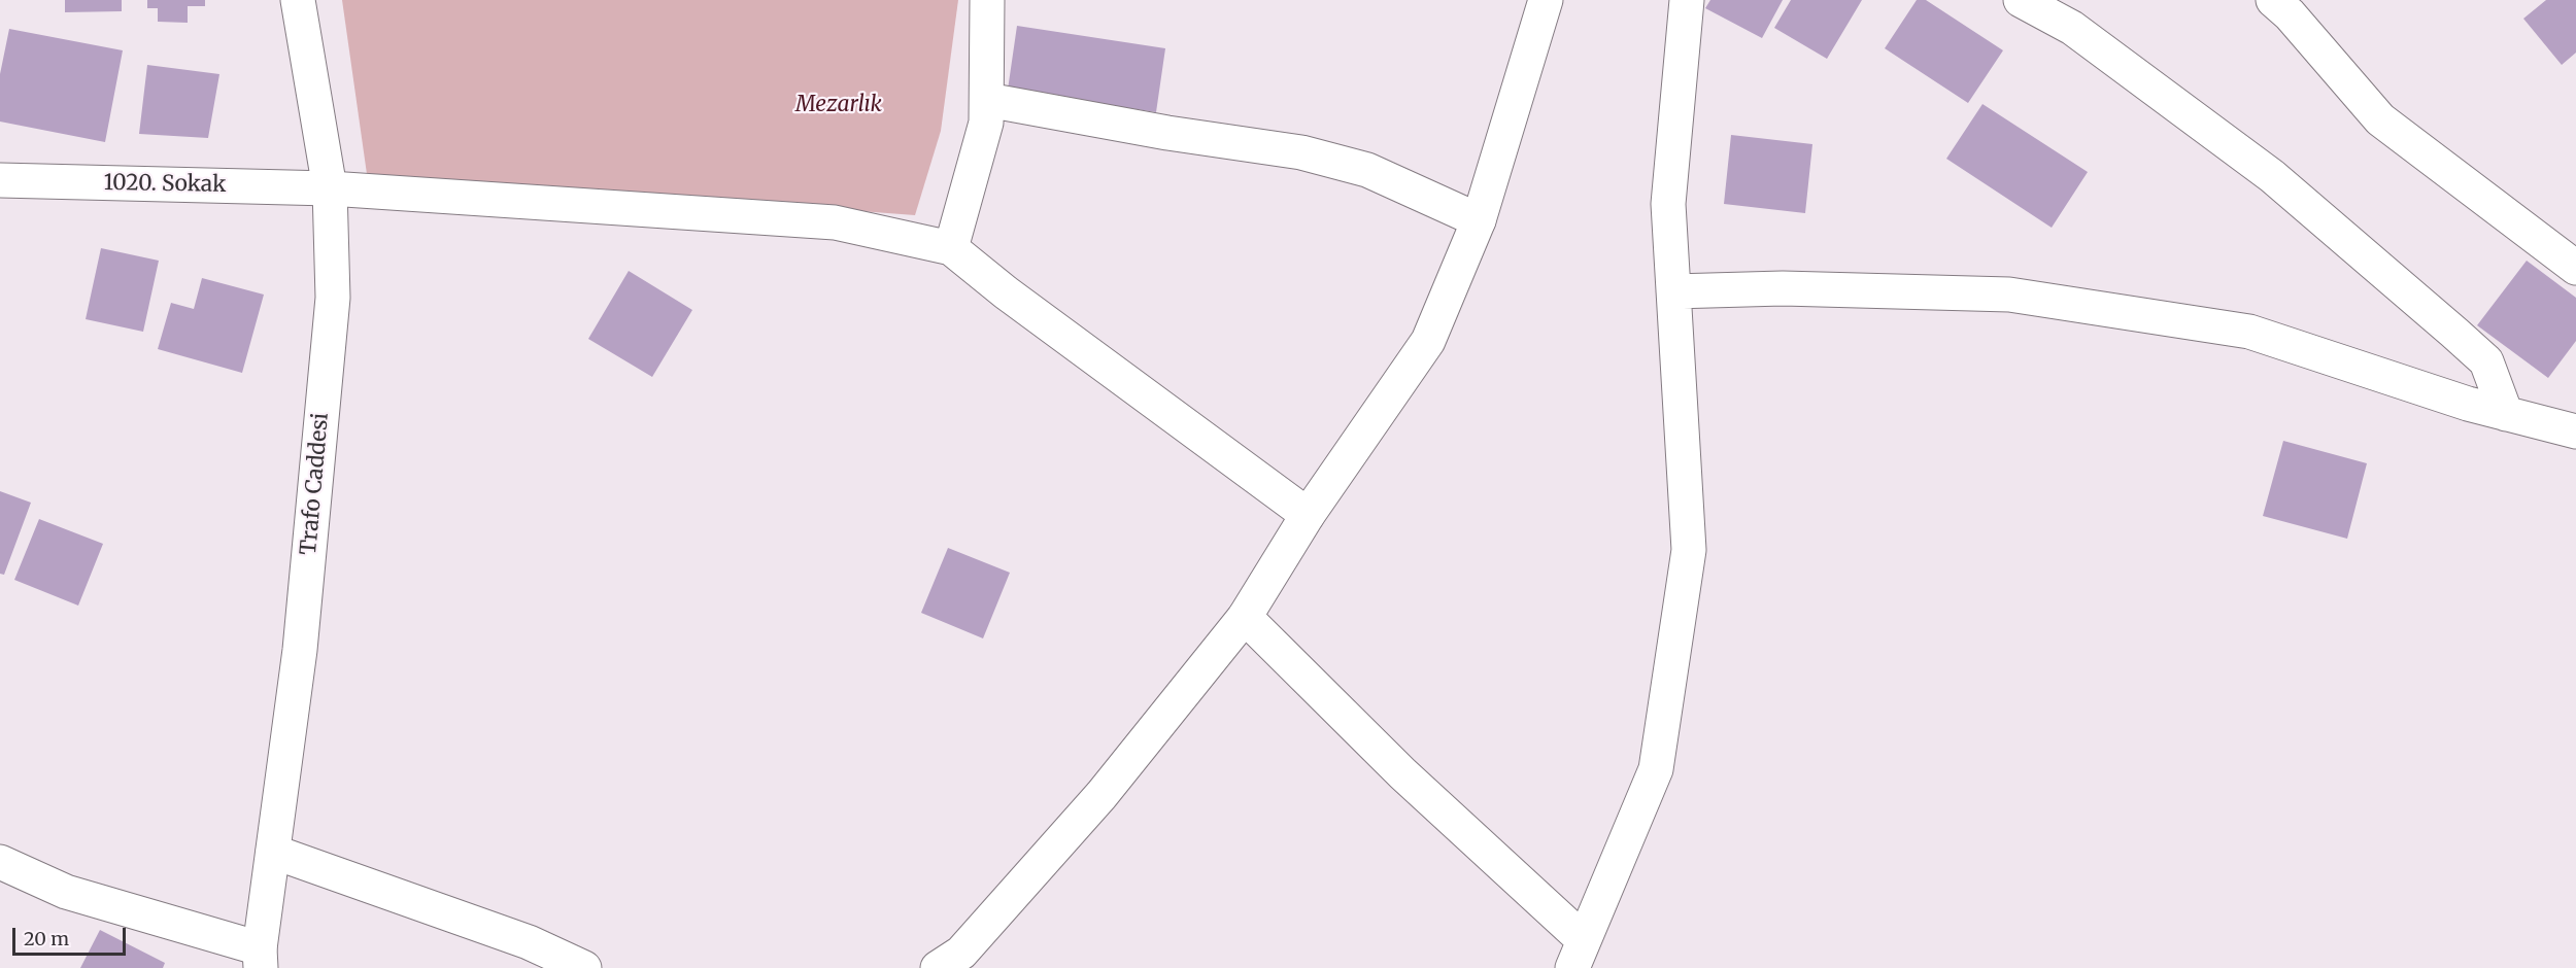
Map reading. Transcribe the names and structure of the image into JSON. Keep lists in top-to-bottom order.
{
  "streets": {
    "street": ["1020. Sokak", "Trafo Caddesi"]
  },
  "crossings": [
    ["1020. Sokak", "Trafo Caddesi"]
  ],
  "parks": ["Mezarlık"],
  "scale_bar": "20 m"
}
